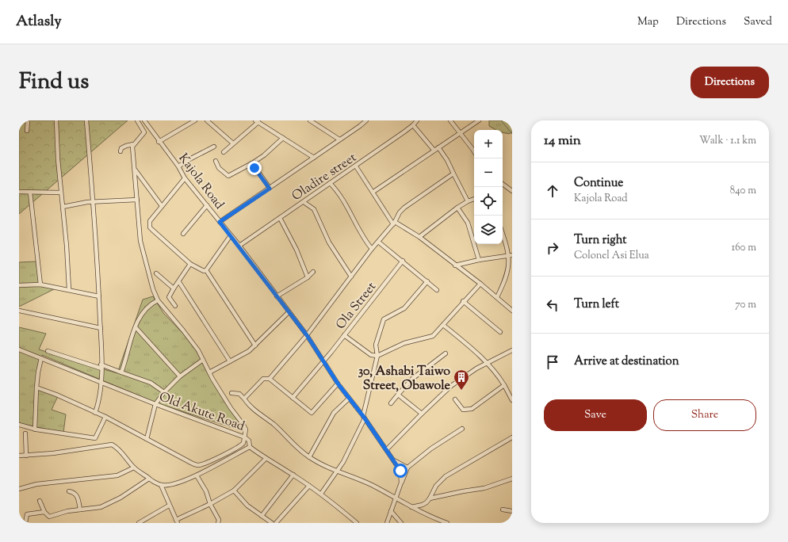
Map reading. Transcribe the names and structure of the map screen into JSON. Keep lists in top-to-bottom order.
{
  "streets": {
    "street": [
      "Oladire street",
      "Kajola Road",
      "Ola Street",
      "Old Akute Road"
    ]
  },
  "crossings": [
    ["Oladire street", "Kajola Road"],
    ["Kajola Road", "Ola Street"]
  ],
  "places": {
    "building": ["30, Ashabi Taiwo Street, Obawole"]
  },
  "page": {
    "header": "Atlasly",
    "nav": ["Map", "Directions", "Saved"],
    "title": "Find us",
    "buttons": [
      "Directions",
      ["Save", "Share"]
    ],
    "heading": ["14 min", "Walk · 1.1 km"],
    "map_buttons": ["+", "−"],
    "list": [
      ["Continue", "Kajola Road", "840 m"],
      ["Turn right", "Colonel Asi Elua", "160 m"],
      ["Turn left", "70 m"],
      "Arrive at destination"
    ]
  }
}
